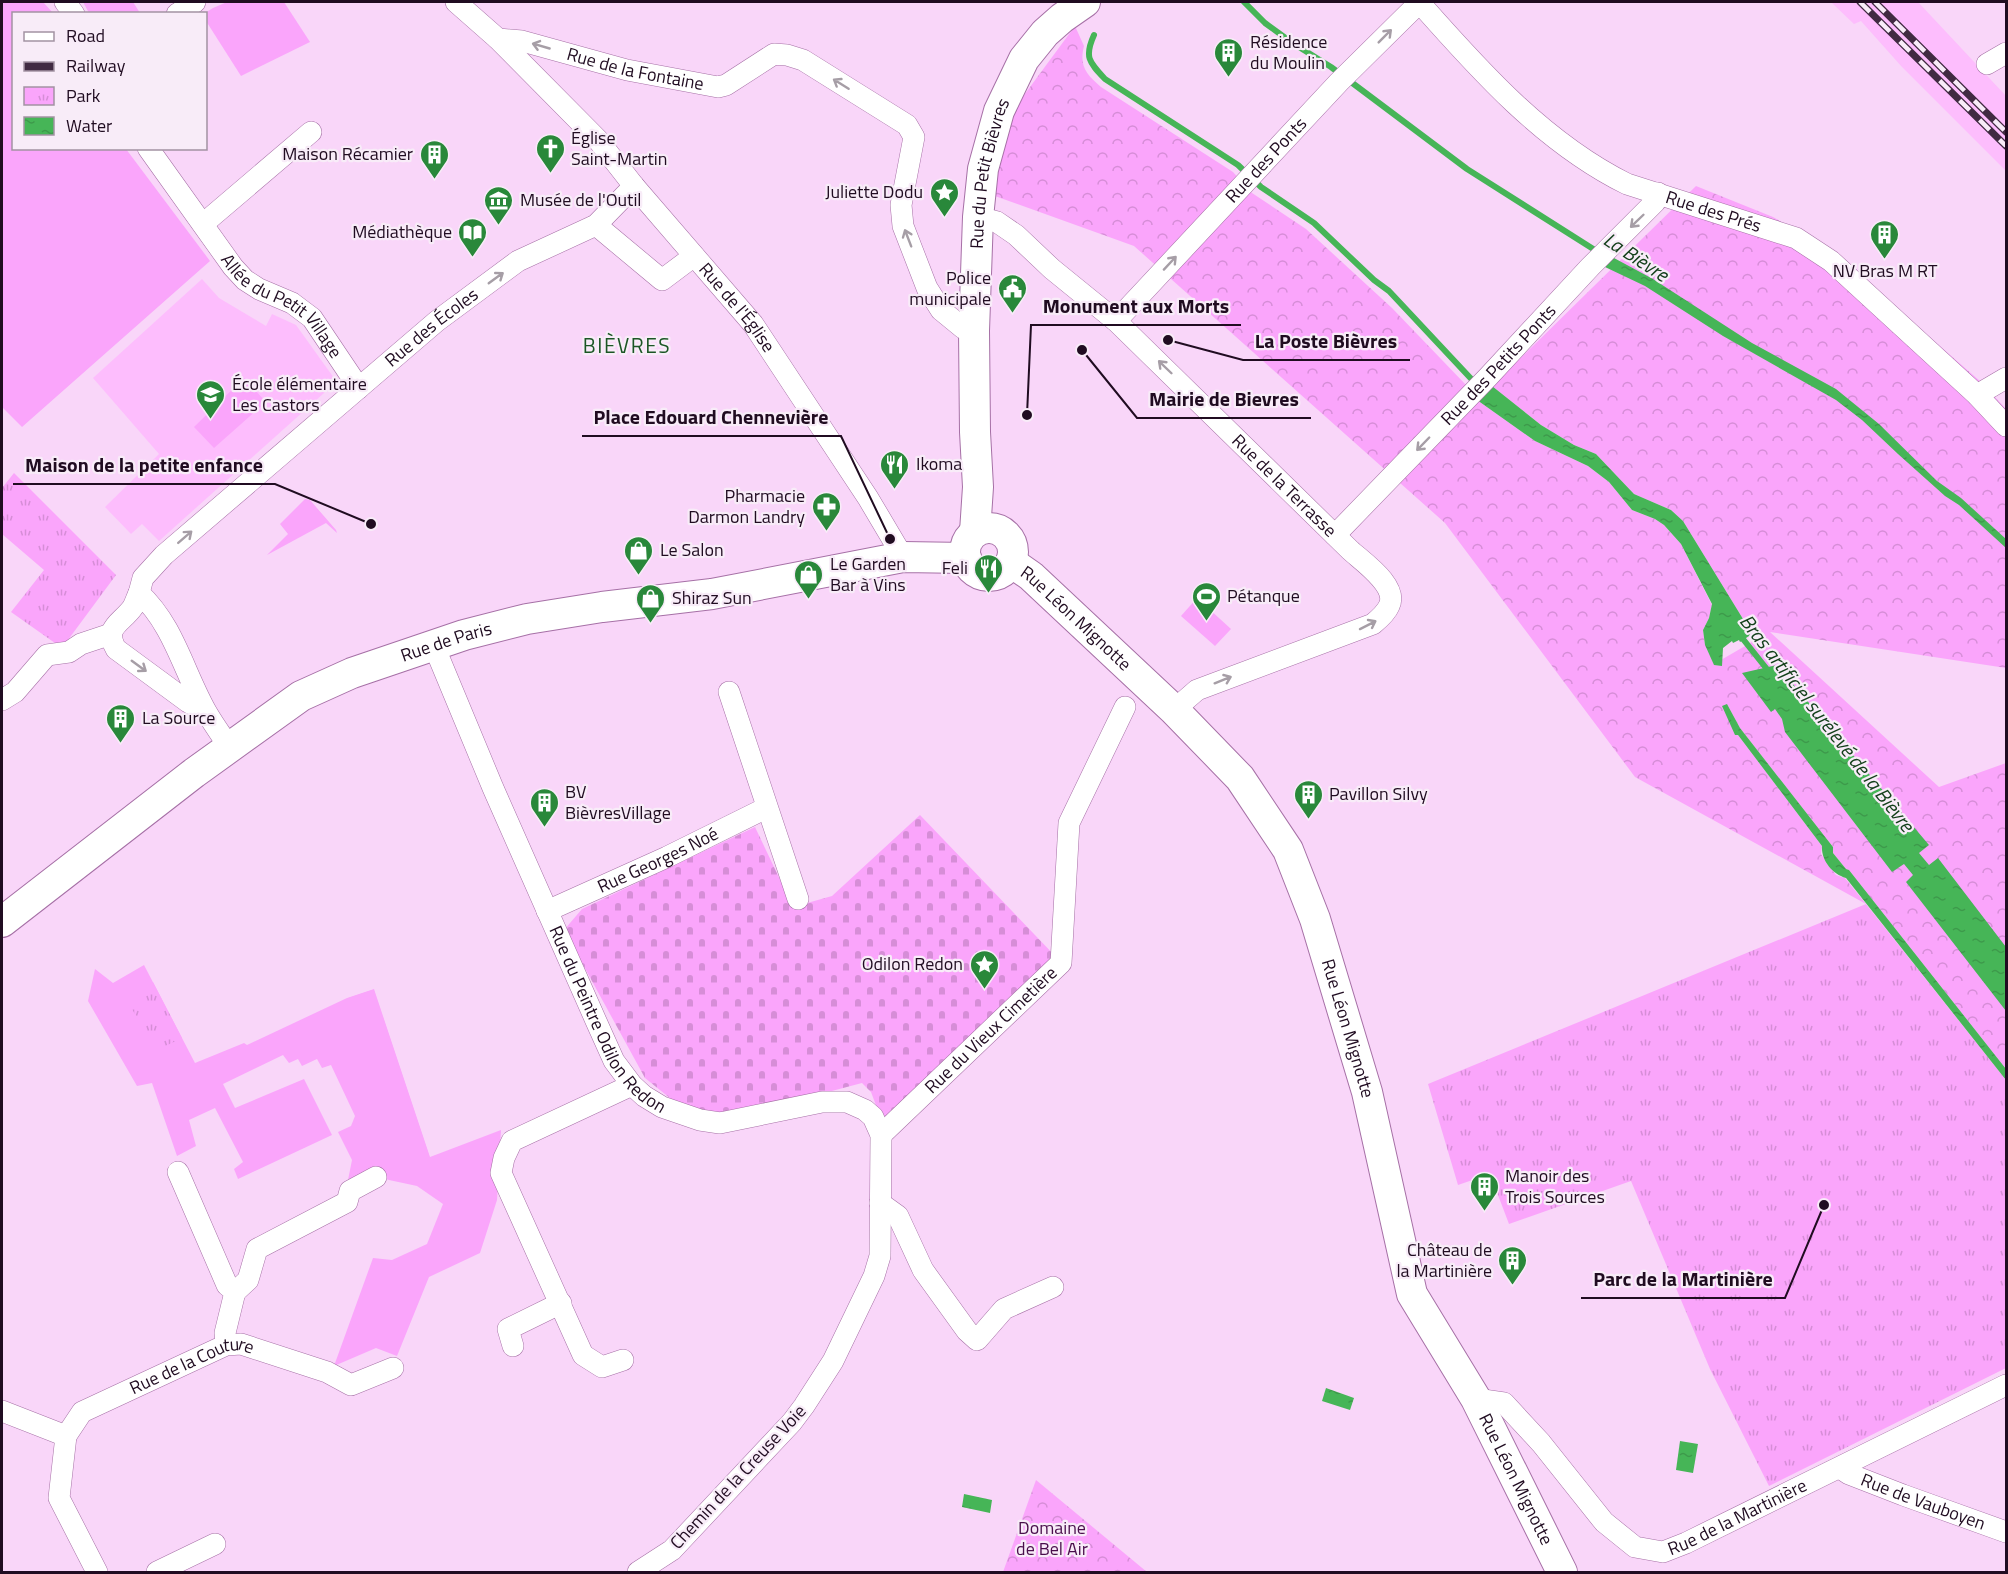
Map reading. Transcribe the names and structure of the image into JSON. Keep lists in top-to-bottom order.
{
  "streets": {
    "street": [
      "Rue de la Fontaine",
      "Rue des Ponts",
      "Rue du Petit Bièvres",
      "Rue des Prés",
      "Allée du Petit Village",
      "Rue de l'Église",
      "Rue des Écoles",
      "Rue des Petits Ponts",
      "Rue de la Terrasse",
      "Rue Léon Mignotte",
      "Rue de Paris",
      "Rue Georges Noé",
      "Rue du Peintre Odilon Redon",
      "Rue du Vieux Cimetière",
      "Rue de la Couture",
      "Chemin de la Creuse Voie",
      "Rue de Vauboyen",
      "Rue de la Martinière"
    ]
  },
  "crossings": [
    ["Rue de la Fontaine", "Rue du Petit Bièvres"],
    ["Rue de la Fontaine", "Rue de l'Église"],
    ["Rue des Ponts", "Rue des Prés"],
    ["Rue des Ponts", "Rue de la Terrasse"],
    ["Rue du Petit Bièvres", "Rue de la Terrasse"],
    ["Rue du Petit Bièvres", "Rue Léon Mignotte"],
    ["Rue du Petit Bièvres", "Rue de Paris"],
    ["Rue des Prés", "Rue des Petits Ponts"],
    ["Allée du Petit Village", "Rue des Écoles"],
    ["Rue de l'Église", "Rue de Paris"],
    ["Rue des Petits Ponts", "Rue de la Terrasse"],
    ["Rue de la Terrasse", "Rue Léon Mignotte"],
    ["Rue Léon Mignotte", "Rue de Paris"],
    ["Rue Léon Mignotte", "Rue de la Martinière"],
    ["Rue de Paris", "Rue du Peintre Odilon Redon"],
    ["Rue Georges Noé", "Rue du Peintre Odilon Redon"],
    ["Rue du Peintre Odilon Redon", "Rue du Vieux Cimetière"],
    ["Rue de Vauboyen", "Rue de la Martinière"]
  ],
  "one_way": [
    "Rue de la Fontaine",
    "Rue des Ponts",
    "Rue des Écoles",
    "Rue des Petits Ponts"
  ],
  "districts": ["BIÈVRES"],
  "water": ["La Bièvre", "Bras artificiel surélevé de la Bièvre"],
  "parks": ["Domaine de Bel Air"],
  "places": {
    "building": [
      "Résidence du Moulin",
      "Maison Récamier",
      "NV Bras M RT",
      "La Source",
      "Pavillon Silvy",
      "BV BièvresVillage",
      "Manoir des Trois Sources",
      "Château de la Martinière"
    ],
    "church": ["Église Saint-Martin"],
    "place": ["Juliette Dodu", "Odilon Redon"],
    "museum": ["Musée de l'Outil"],
    "library": ["Médiathèque"],
    "public building": ["Police municipale"],
    "other": [
      "La Poste Bièvres",
      "Mairie de Bievres",
      "Monument aux Morts",
      "Maison de la petite enfance",
      "Place Edouard Chennevière",
      "Parc de la Martinière"
    ],
    "school or university": ["École élémentaire Les Castors"],
    "restaurant": ["Ikoma", "Feli"],
    "pharmacy": ["Pharmacie Darmon Landry"],
    "shop": ["Le Salon", "Le Garden Bar à Vins", "Shiraz Sun"],
    "sports": ["Pétanque"]
  },
  "legend": [
    "Road",
    "Railway",
    "Park",
    "Water"
  ]
}
